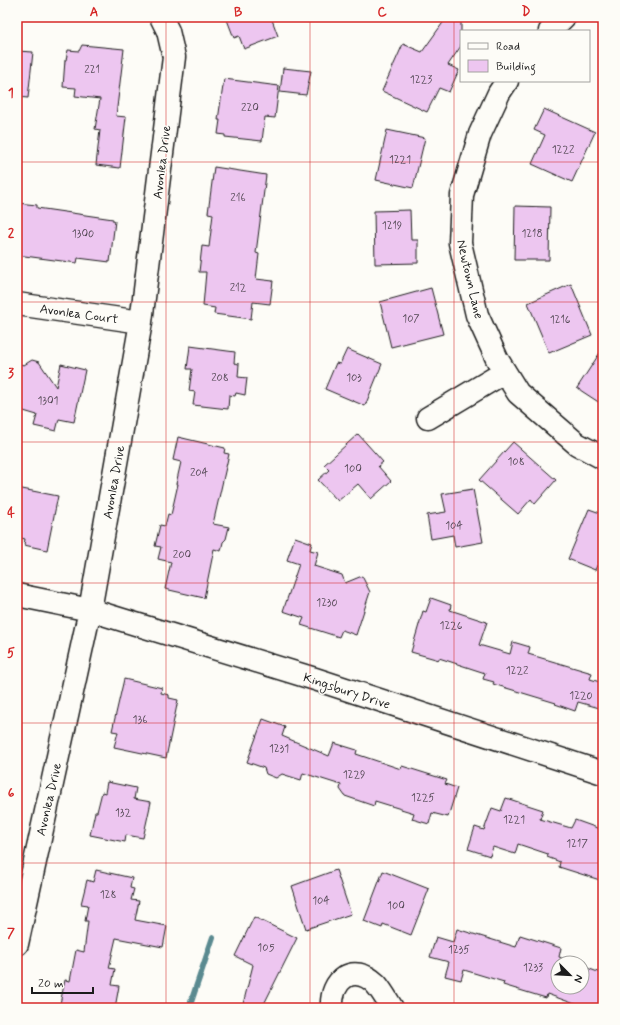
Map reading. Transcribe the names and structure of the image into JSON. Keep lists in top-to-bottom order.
{
  "streets": {
    "street": [
      "Avonlea Drive",
      "Newtown Lane",
      "Avonlea Court",
      "Kingsbury Drive"
    ]
  },
  "crossings": [
    ["Avonlea Drive", "Avonlea Court"],
    ["Avonlea Drive", "Kingsbury Drive"]
  ],
  "house_numbers": [
    "221",
    "1223",
    "220",
    "1222",
    "1221",
    "216",
    "1219",
    "1300",
    "1218",
    "212",
    "107",
    "1216",
    "208",
    "103",
    "1301",
    "108",
    "100",
    "204",
    "104",
    "200",
    "1230",
    "1226",
    "1222",
    "1220",
    "136",
    "1231",
    "1229",
    "1225",
    "132",
    "1221",
    "1217",
    "128",
    "104",
    "100",
    "105",
    "1235",
    "1233"
  ],
  "legend": ["Road", "Building"],
  "scale_bar": "20 m",
  "north": "bottom right",
  "grid": {
    "columns": [
      "A",
      "B",
      "C",
      "D"
    ],
    "rows": [
      "1",
      "2",
      "3",
      "4",
      "5",
      "6",
      "7"
    ]
  }
}
